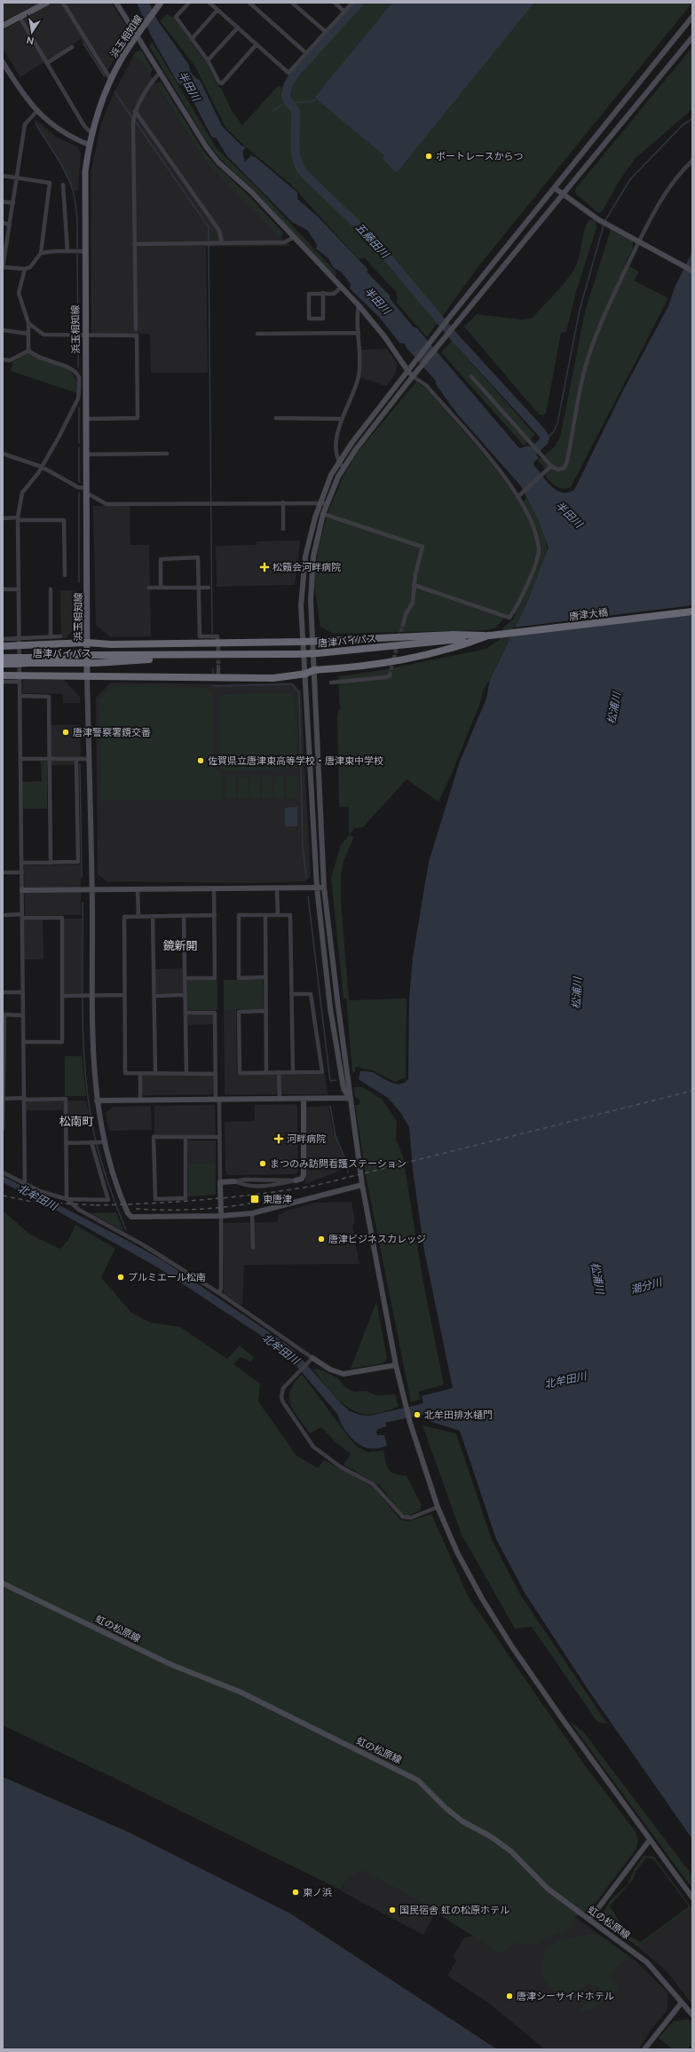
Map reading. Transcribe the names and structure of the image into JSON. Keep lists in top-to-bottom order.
{
  "streets": {
    "highway": ["唐津大橋", "唐津バイパス"],
    "main road": ["浜玉相知線"],
    "street": ["虹の松原線"]
  },
  "crossings": [
    ["唐津大橋", "唐津バイパス"]
  ],
  "districts": ["鏡新開", "松南町"],
  "water": [
    "半田川",
    "五藤田川",
    "松浦川",
    "北牟田川",
    "潮分川"
  ],
  "places": {
    "other": [
      "ボートレースからつ",
      "唐津警察署鏡交番",
      "佐賀県立唐津東高等学校・唐津東中学校",
      "まつのみ訪問看護ステーション",
      "唐津ビジネスカレッジ",
      "プルミエール松南",
      "北牟田排水樋門",
      "東ノ浜",
      "国民宿舎 虹の松原ホテル",
      "唐津シーサイドホテル"
    ],
    "health": ["松籟会河畔病院", "河畔病院"],
    "transit": ["東唐津"]
  },
  "north": "bottom"
}
